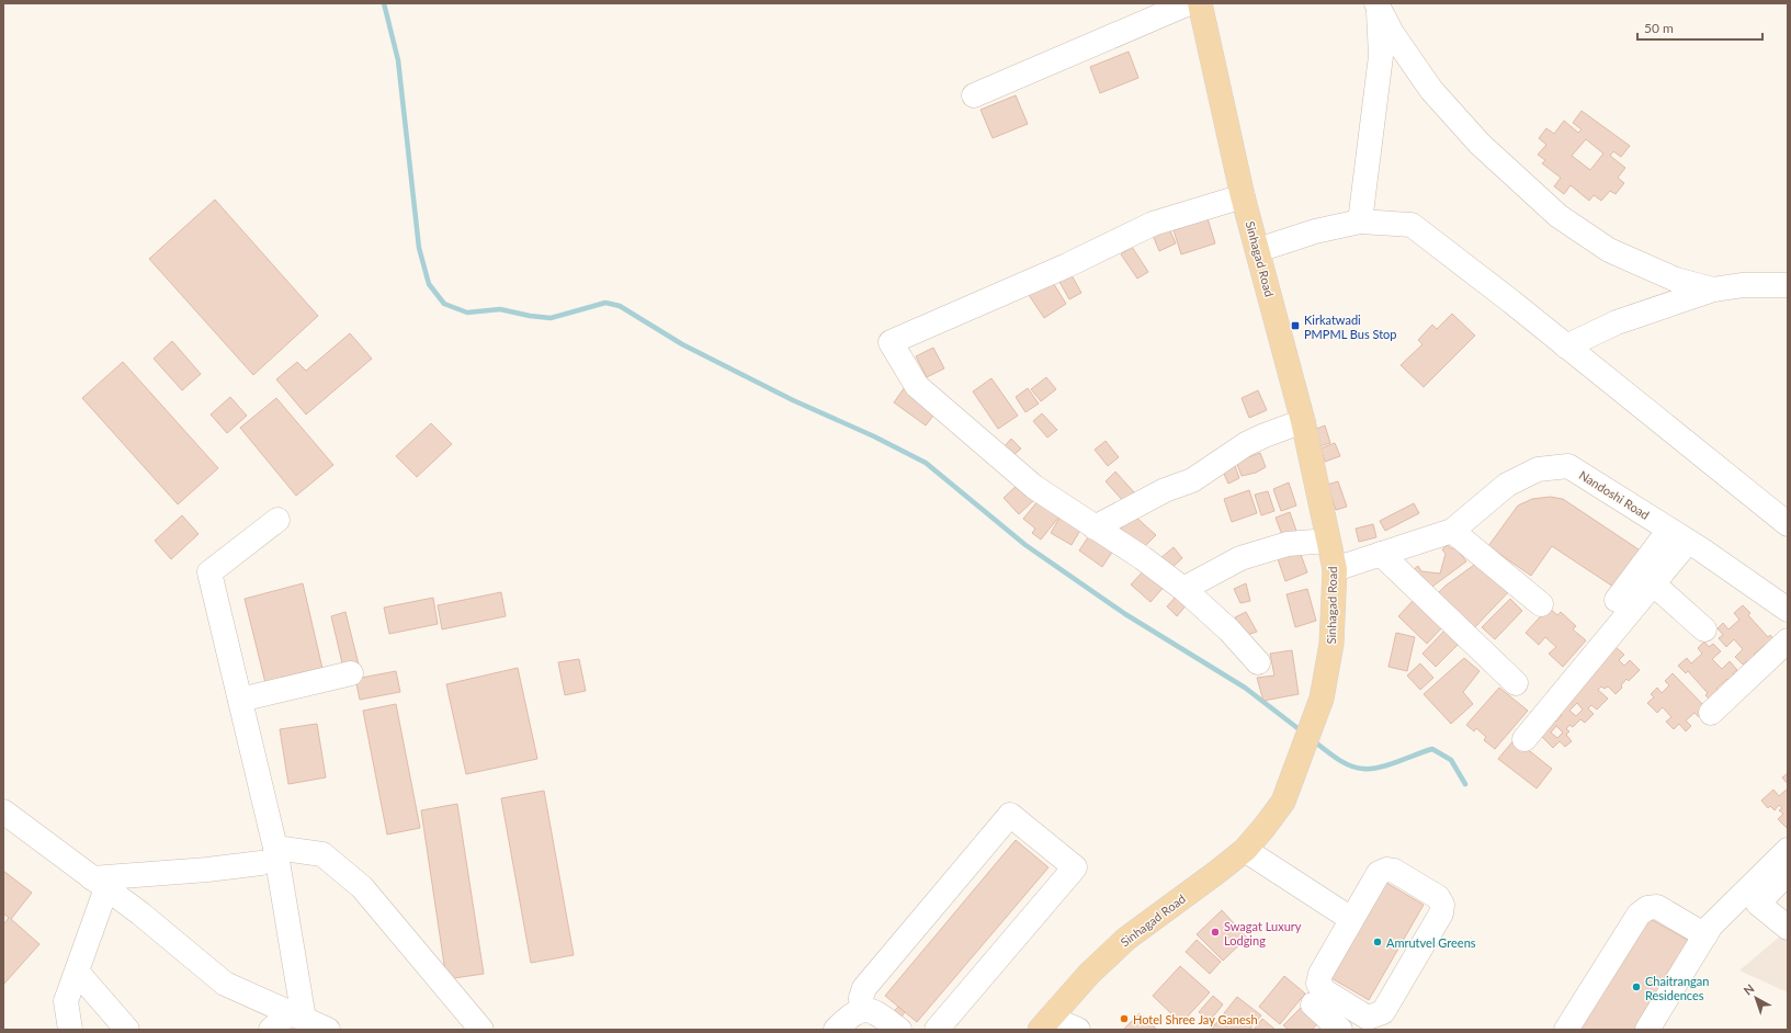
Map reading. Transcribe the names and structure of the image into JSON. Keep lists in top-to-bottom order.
{
  "streets": {
    "main road": ["Sinhagad Road"],
    "street": ["Nandoshi Road"]
  },
  "crossings": [
    ["Sinhagad Road", "Nandoshi Road"]
  ],
  "places": {
    "transit": ["Kirkatwadi PMPML Bus Stop"],
    "other": [
      "Swagat Luxury Lodging",
      "Amrutvel Greens",
      "Chaitrangan Residences",
      "Hotel Shree Jay Ganesh"
    ]
  },
  "scale_bar": "50 m",
  "north": "top left"
}
